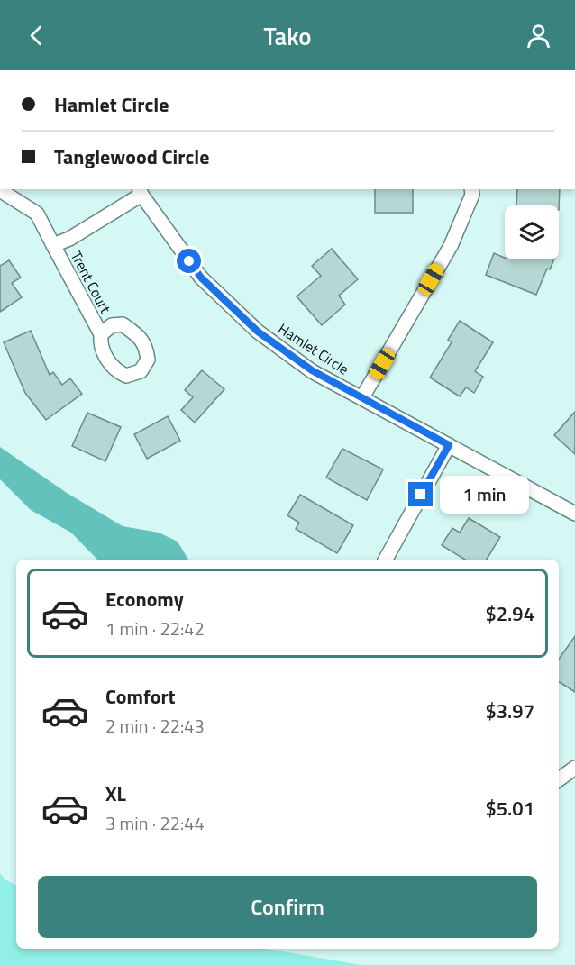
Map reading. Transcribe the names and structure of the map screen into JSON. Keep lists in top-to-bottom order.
{
  "streets": {
    "street": ["Trent Court", "Hamlet Circle"]
  },
  "page": {
    "header": "Tako",
    "banner": ["Hamlet Circle", "Tanglewood Circle"],
    "bubble": "1 min",
    "list": [
      {
        "name": "Economy",
        "note": "1 min · 22:42",
        "value": "$2.94"
      },
      {
        "name": "Comfort",
        "note": "2 min · 22:43",
        "value": "$3.97"
      },
      {
        "name": "XL",
        "note": "3 min · 22:44",
        "value": "$5.01"
      }
    ],
    "buttons": "Confirm"
  }
}
